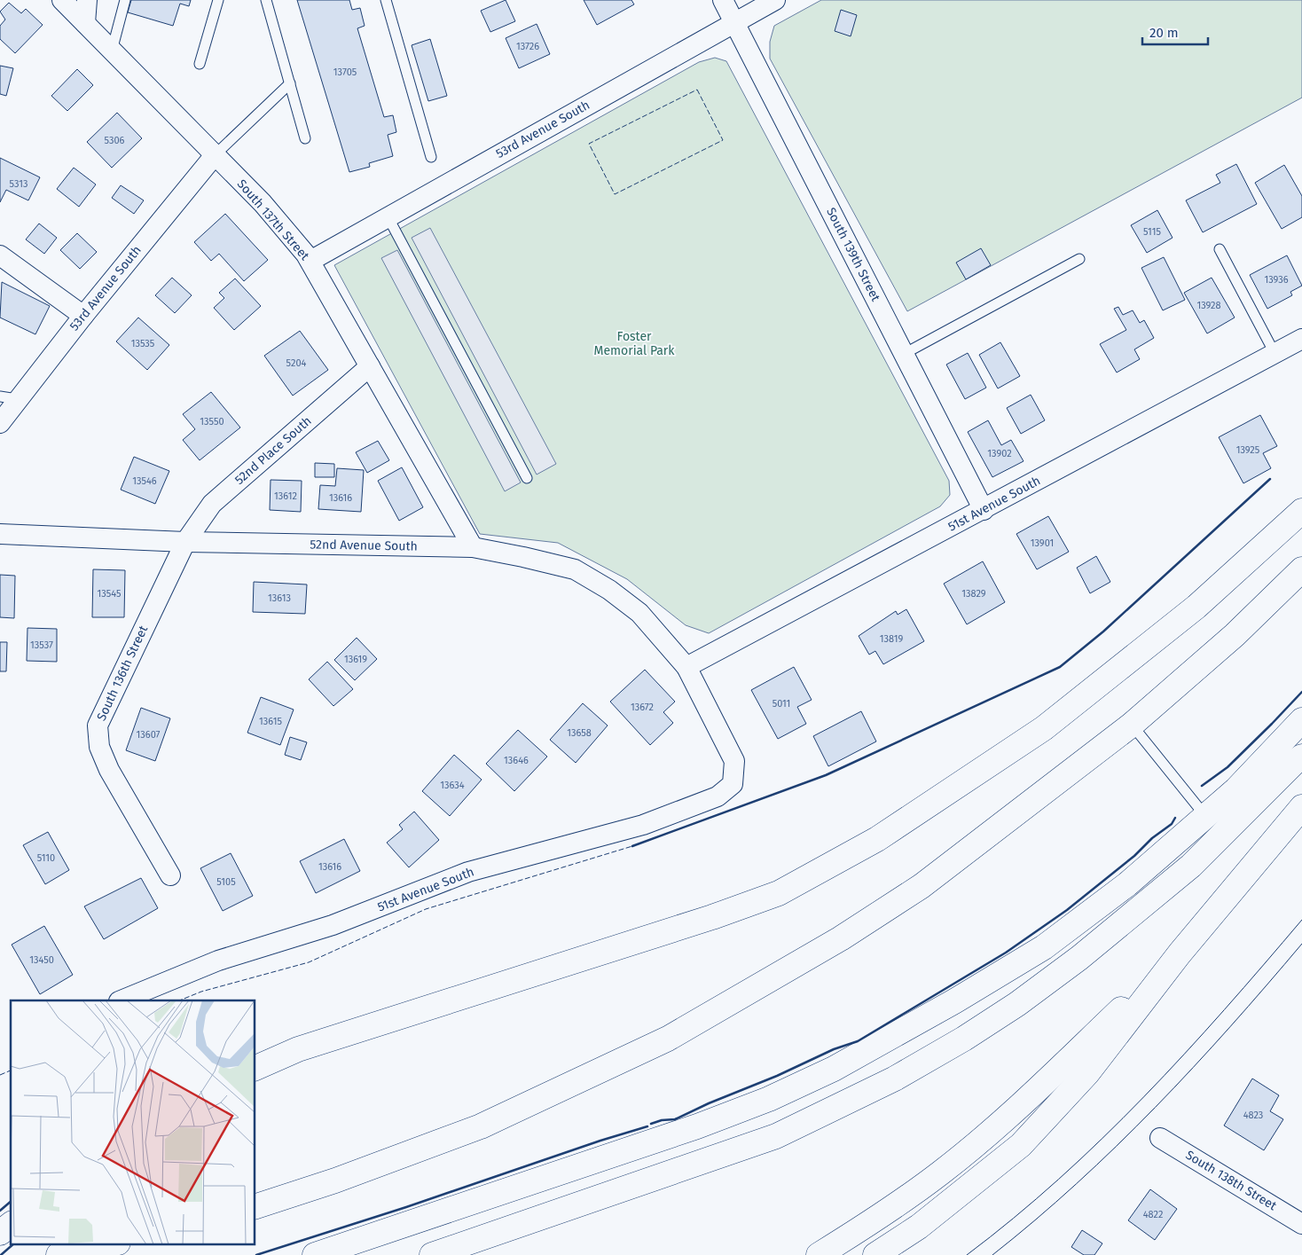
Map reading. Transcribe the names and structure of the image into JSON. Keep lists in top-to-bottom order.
{
  "streets": {
    "street": [
      "53rd Avenue South",
      "South 137th Street",
      "South 139th Street",
      "52nd Place South",
      "51st Avenue South",
      "52nd Avenue South",
      "South 136th Street",
      "South 138th Street"
    ]
  },
  "crossings": [
    ["53rd Avenue South", "South 137th Street"],
    ["53rd Avenue South", "South 139th Street"],
    ["South 137th Street", "52nd Place South"],
    ["South 137th Street", "52nd Avenue South"],
    ["South 139th Street", "51st Avenue South"],
    ["52nd Place South", "52nd Avenue South"],
    ["52nd Place South", "South 136th Street"],
    ["51st Avenue South", "52nd Avenue South"],
    ["52nd Avenue South", "South 136th Street"]
  ],
  "parks": ["Foster Memorial Park"],
  "house_numbers": [
    "13726",
    "13705",
    "5306",
    "5313",
    "5115",
    "13936",
    "13928",
    "13535",
    "5204",
    "13550",
    "13925",
    "13902",
    "13546",
    "13612",
    "13616",
    "13901",
    "13545",
    "13829",
    "13613",
    "13819",
    "13537",
    "13619",
    "5011",
    "13672",
    "13615",
    "13658",
    "13607",
    "13646",
    "13634",
    "5110",
    "13616",
    "5105",
    "13450",
    "4823",
    "4822"
  ],
  "scale_bar": "20 m"
}
